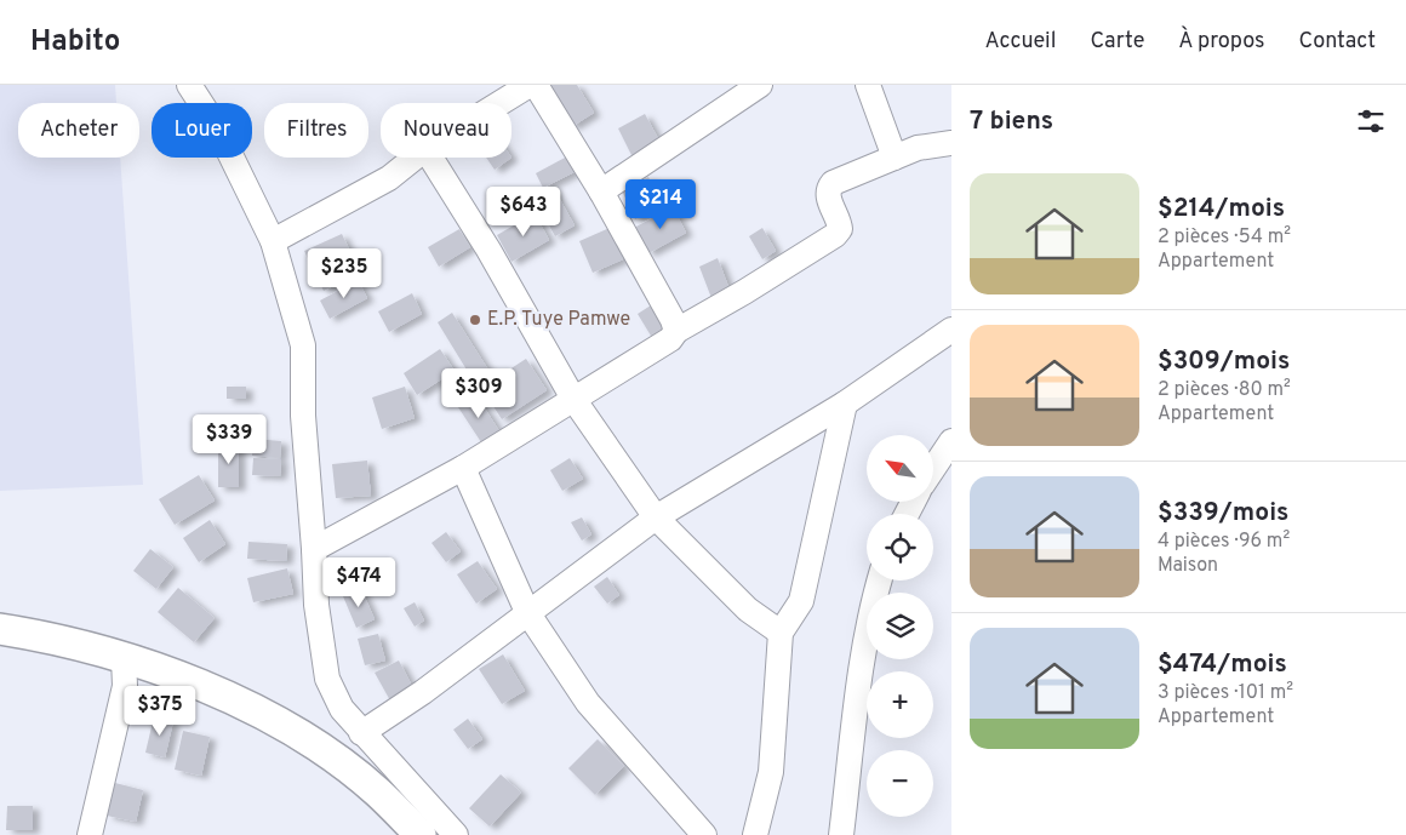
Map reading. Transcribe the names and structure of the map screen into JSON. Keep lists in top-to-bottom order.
{
  "places": ["E.P. Tuye Pamwe"],
  "north": "top left",
  "page": {
    "header": "Habito",
    "nav": [
      "Accueil",
      "Carte",
      "À propos",
      "Contact"
    ],
    "heading": "7 biens",
    "chip": [
      "Acheter",
      "Louer",
      "Filtres",
      "Nouveau"
    ],
    "list": [
      {
        "name": "$214/mois",
        "note": "2 pièces · 54 m² · Appartement"
      },
      {
        "name": "$309/mois",
        "note": "2 pièces · 80 m² · Appartement"
      },
      {
        "name": "$339/mois",
        "note": "4 pièces · 96 m² · Maison"
      },
      {
        "name": "$474/mois",
        "note": "3 pièces · 101 m² · Appartement"
      }
    ],
    "price": [
      "$214",
      "$643",
      "$235",
      "$309",
      "$339",
      "$474",
      "$375"
    ],
    "map_buttons": ["+", "−"]
  }
}
